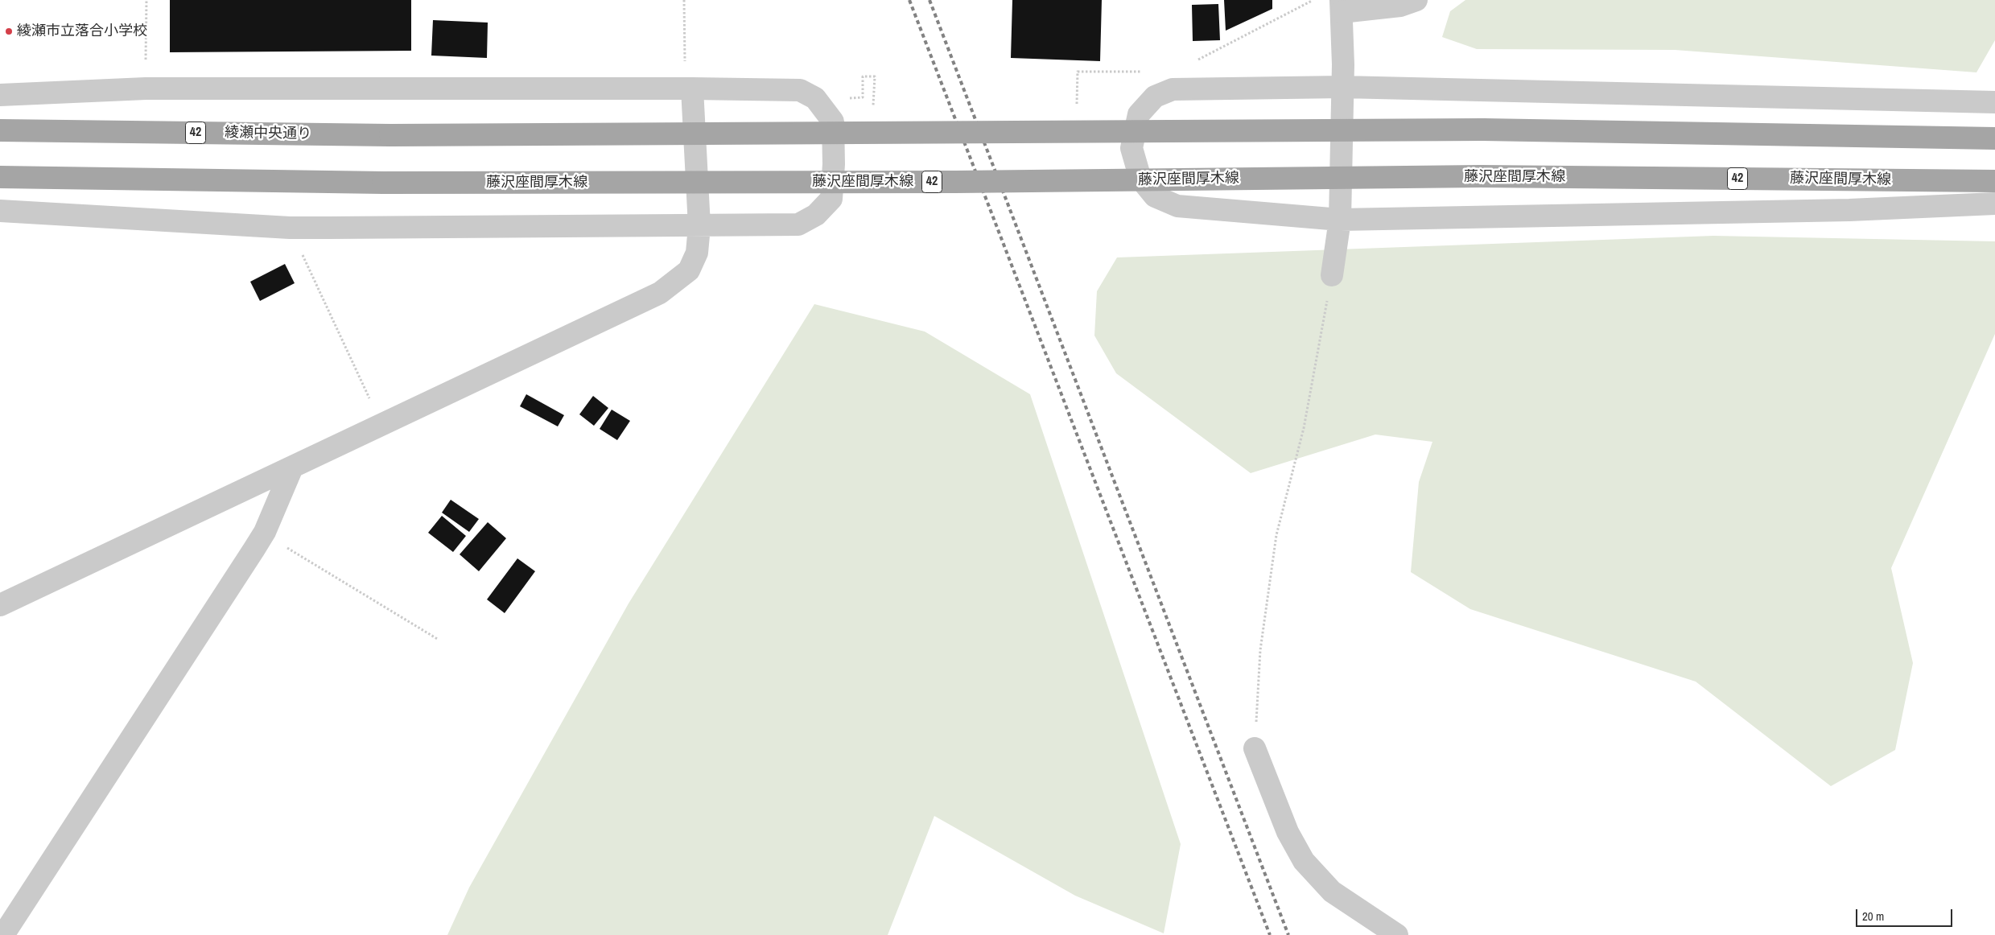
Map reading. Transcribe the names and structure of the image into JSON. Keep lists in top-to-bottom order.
{
  "streets": {
    "main road": ["42", "綾瀬中央通り", "藤沢座間厚木線"]
  },
  "places": ["綾瀬市立落合小学校"],
  "scale_bar": "20 m"
}
